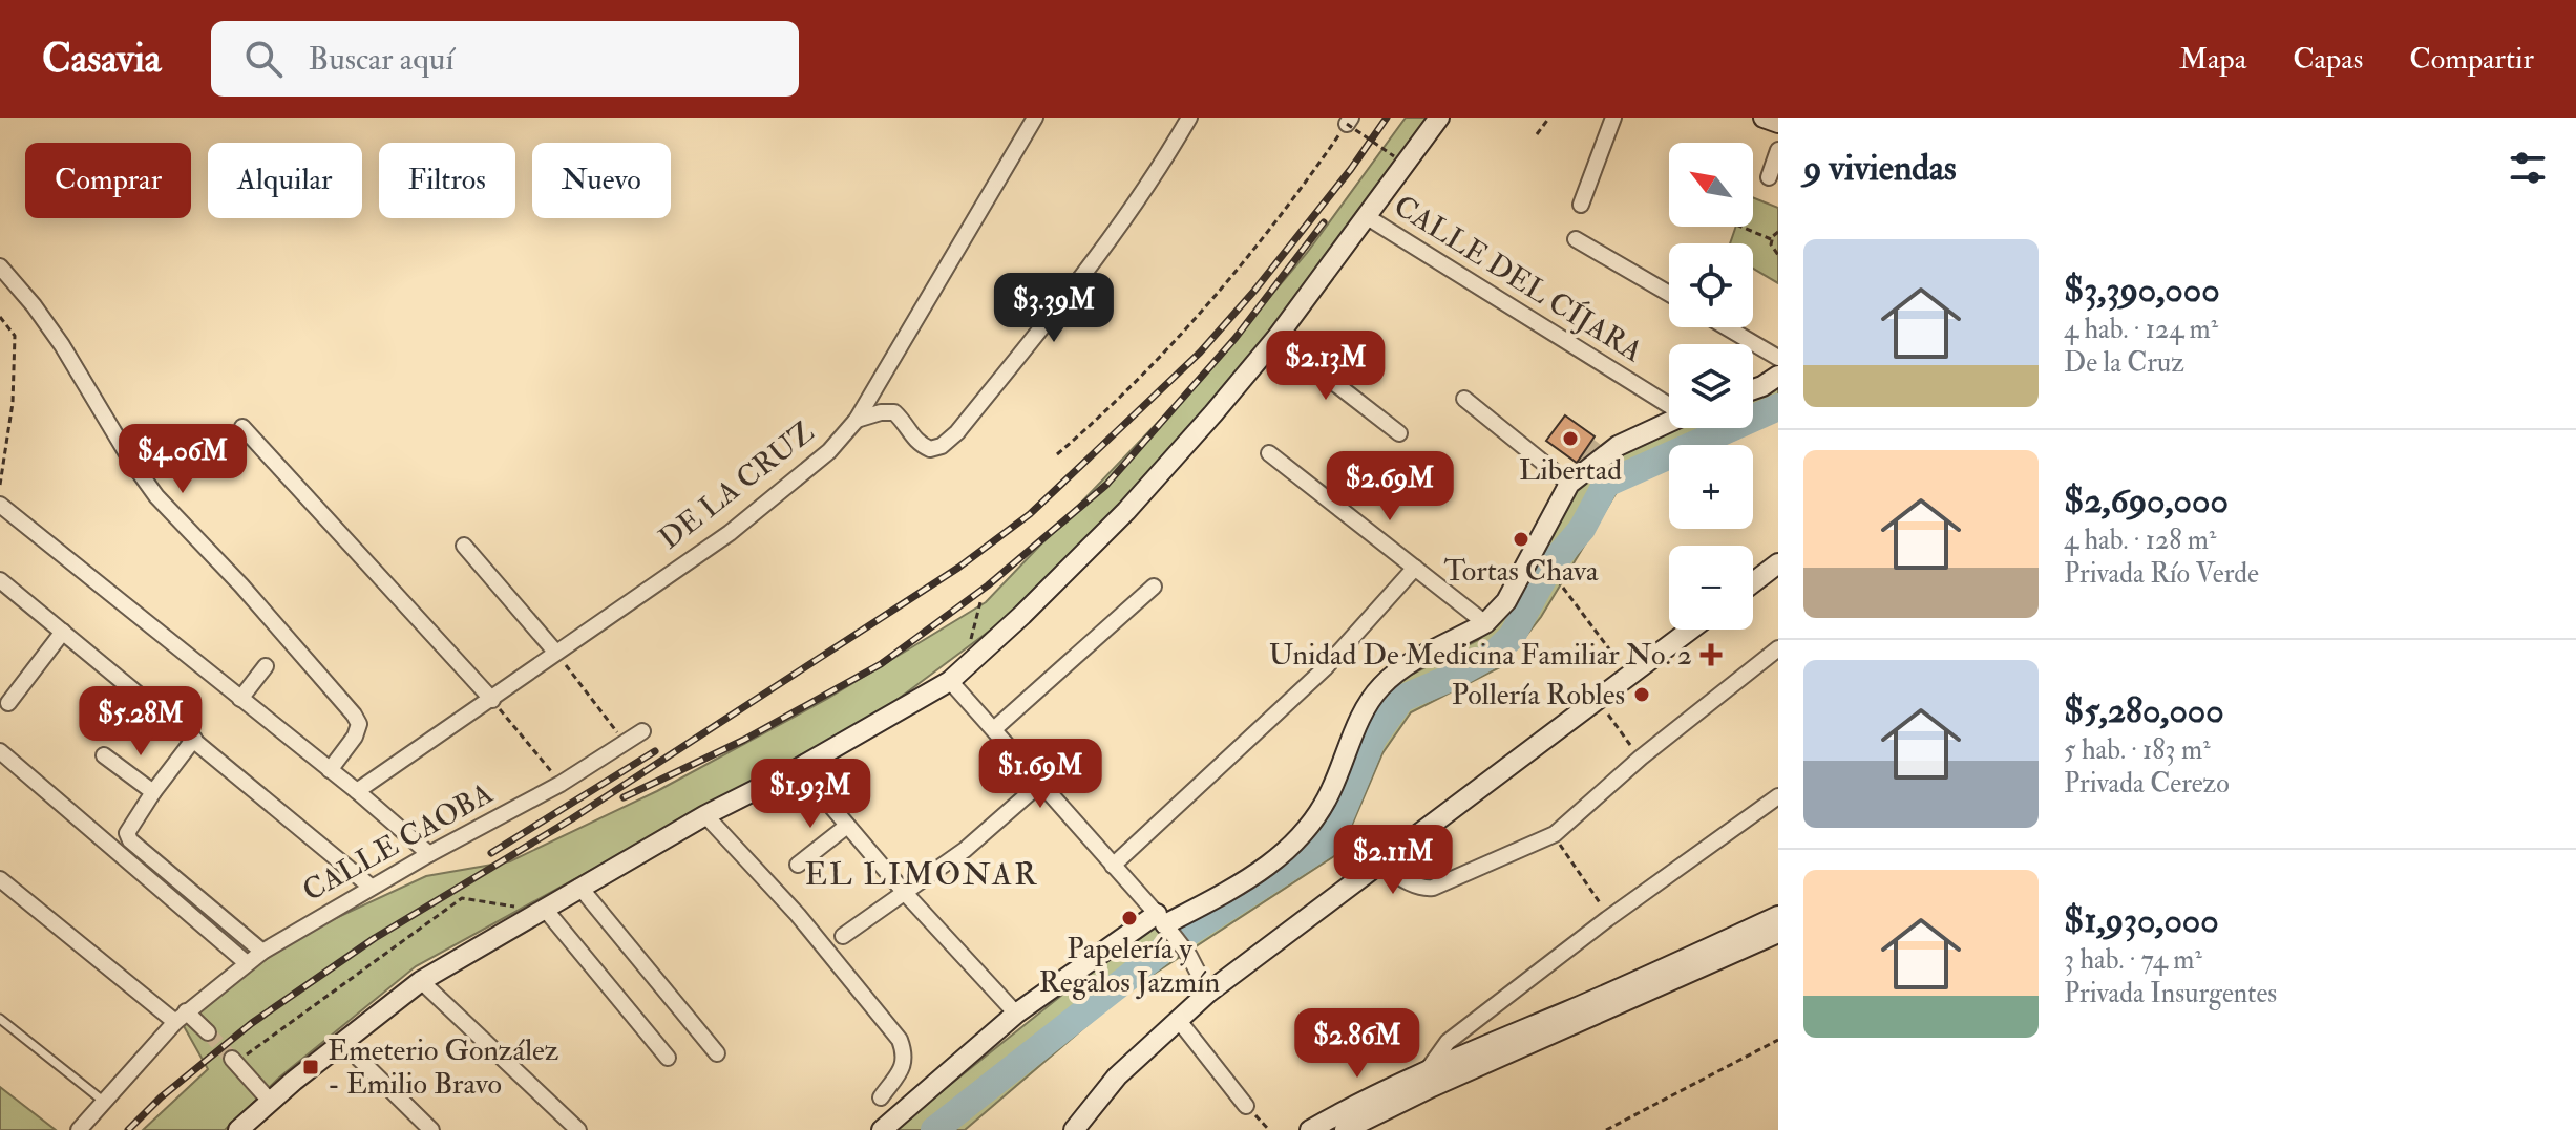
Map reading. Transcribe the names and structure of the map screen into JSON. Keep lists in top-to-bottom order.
{
  "streets": {
    "street": ["CALLE DEL CÍJARA", "DE LA CRUZ", "CALLE CAOBA"]
  },
  "districts": ["EL LIMONAR"],
  "places": {
    "other": [
      "Libertad",
      "Tortas Chava",
      "Pollería Robles",
      "Papelería y Regalos Jazmín"
    ],
    "health": ["Unidad De Medicina Familiar No. 2"],
    "transit": ["Emeterio González - Emilio Bravo"]
  },
  "north": "top left",
  "page": {
    "header": "Casavia",
    "search": "Buscar aquí",
    "nav": ["Mapa", "Capas", "Compartir"],
    "heading": "9 viviendas",
    "map_buttons": ["+", "−"],
    "chip": [
      "Comprar",
      "Alquilar",
      "Filtros",
      "Nuevo"
    ],
    "list": [
      {
        "name": "$3,390,000",
        "note": "4 hab. · 124 m² · De la Cruz"
      },
      {
        "name": "$2,690,000",
        "note": "4 hab. · 128 m² · Privada Río Verde"
      },
      {
        "name": "$5,280,000",
        "note": "5 hab. · 183 m² · Privada Cerezo"
      },
      {
        "name": "$1,930,000",
        "note": "3 hab. · 74 m² · Privada Insurgentes"
      }
    ],
    "price": [
      "$3.39M",
      "$2.13M",
      "$4.06M",
      "$2.69M",
      "$5.28M",
      "$1.69M",
      "$1.93M",
      "$2.11M",
      "$2.86M"
    ]
  }
}
